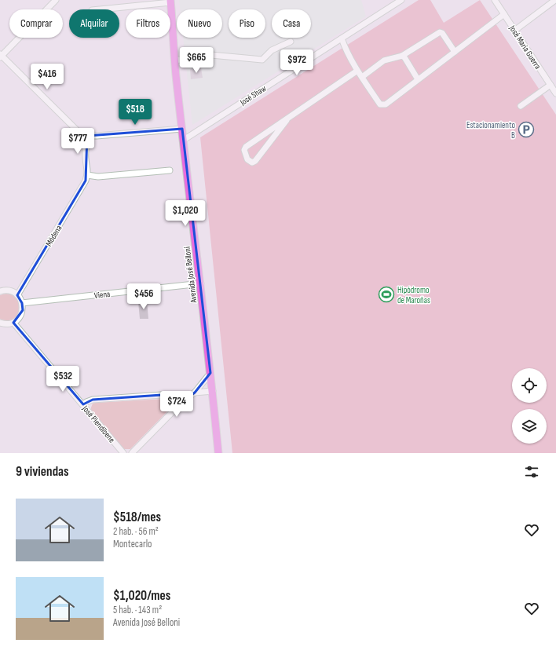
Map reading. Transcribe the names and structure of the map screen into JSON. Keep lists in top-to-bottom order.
{
  "streets": {
    "main road": ["Avenida José Belloni"],
    "street": [
      "José María Guerra",
      "José Shaw",
      "Módena",
      "Viena",
      "José Piendibene"
    ]
  },
  "crossings": [
    ["José Shaw", "Avenida José Belloni"],
    ["Avenida José Belloni", "Viena"]
  ],
  "places": {
    "parking": ["Estacionamiento B"],
    "sports": ["Hipódromo de Maroñas"]
  },
  "page": {
    "chip": [
      "Comprar",
      "Alquilar",
      "Filtros",
      "Nuevo",
      "Piso",
      "Casa"
    ],
    "price": [
      "$665",
      "$972",
      "$416",
      "$518",
      "$777",
      "$1,020",
      "$456",
      "$532",
      "$724"
    ],
    "heading": "9 viviendas",
    "list": [
      {
        "name": "$518/mes",
        "note": "2 hab. · 56 m² · Montecarlo"
      },
      {
        "name": "$1,020/mes",
        "note": "5 hab. · 143 m² · Avenida José Belloni"
      }
    ]
  }
}
